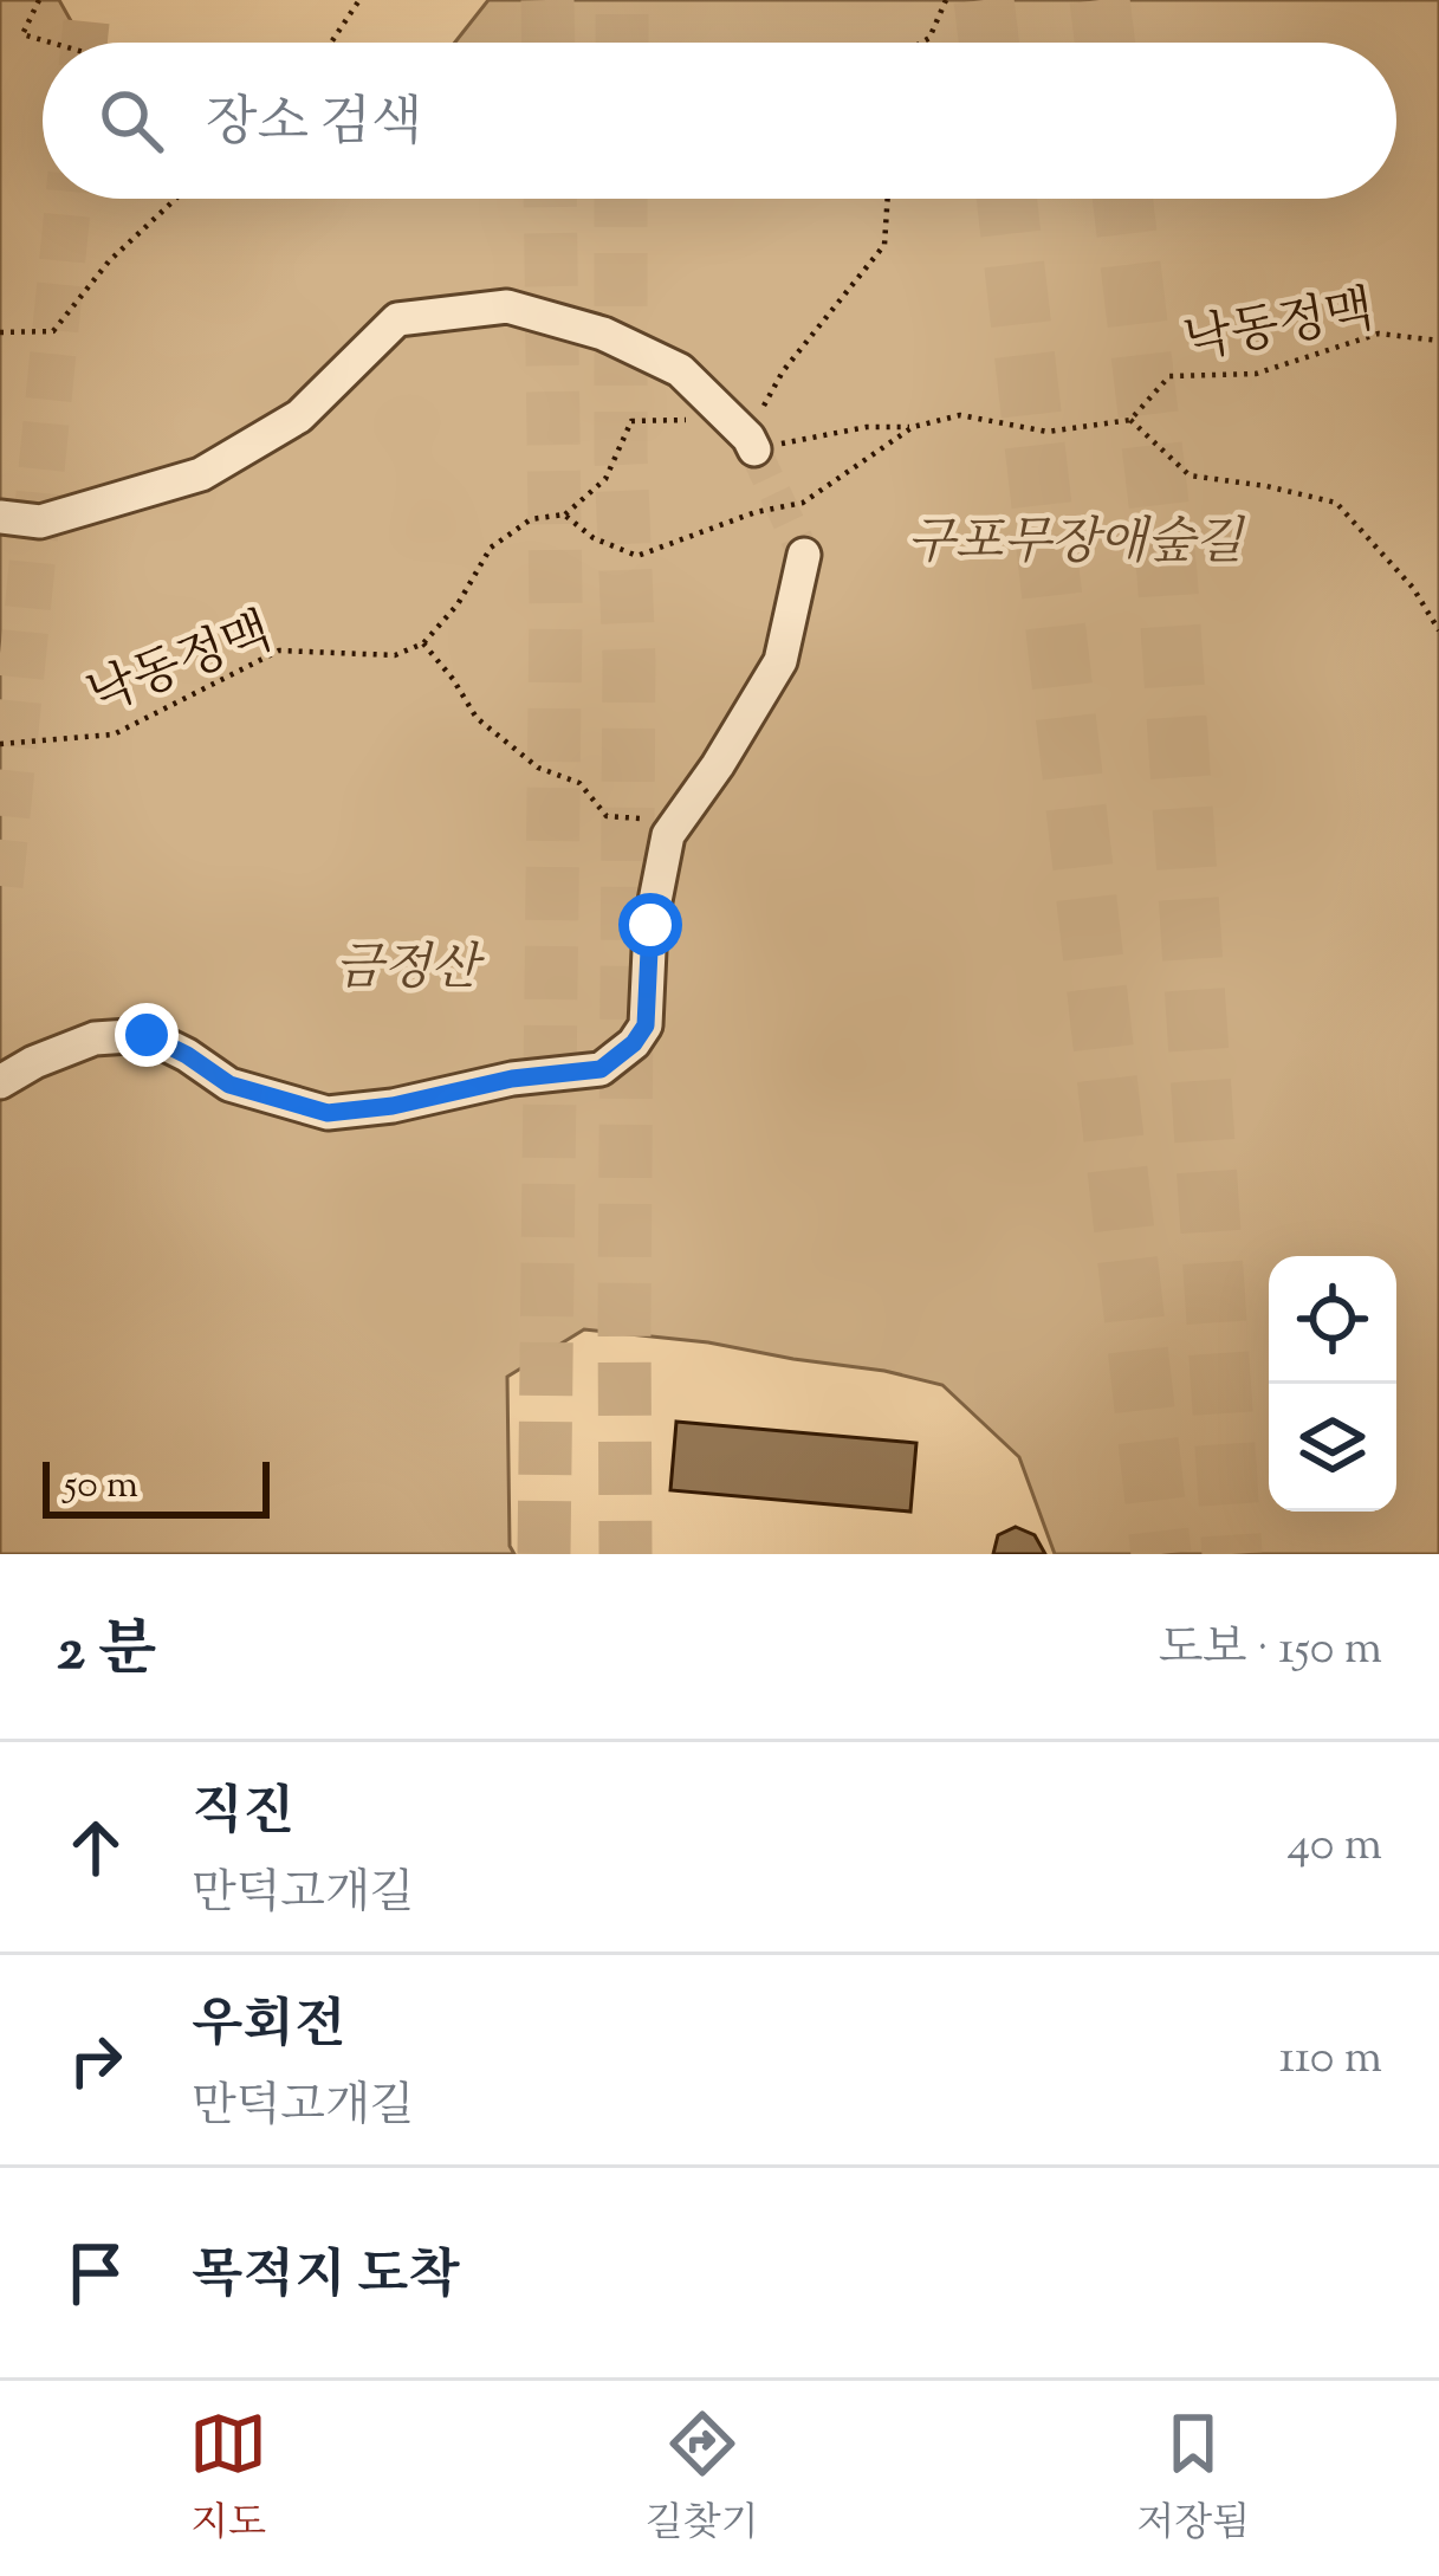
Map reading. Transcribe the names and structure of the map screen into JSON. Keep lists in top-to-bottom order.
{
  "streets": {
    "path": ["낙동정맥"]
  },
  "parks": ["구포무장애숲길", "금정산"],
  "scale_bar": "50 m",
  "page": {
    "search": "장소 검색",
    "scale": "50 m",
    "heading": ["2 분", "도보 · 150 m"],
    "list": [
      ["직진", "만덕고개길", "40 m"],
      ["우회전", "만덕고개길", "110 m"],
      "목적지 도착"
    ],
    "nav": ["지도", "길찾기", "저장됨"]
  }
}
